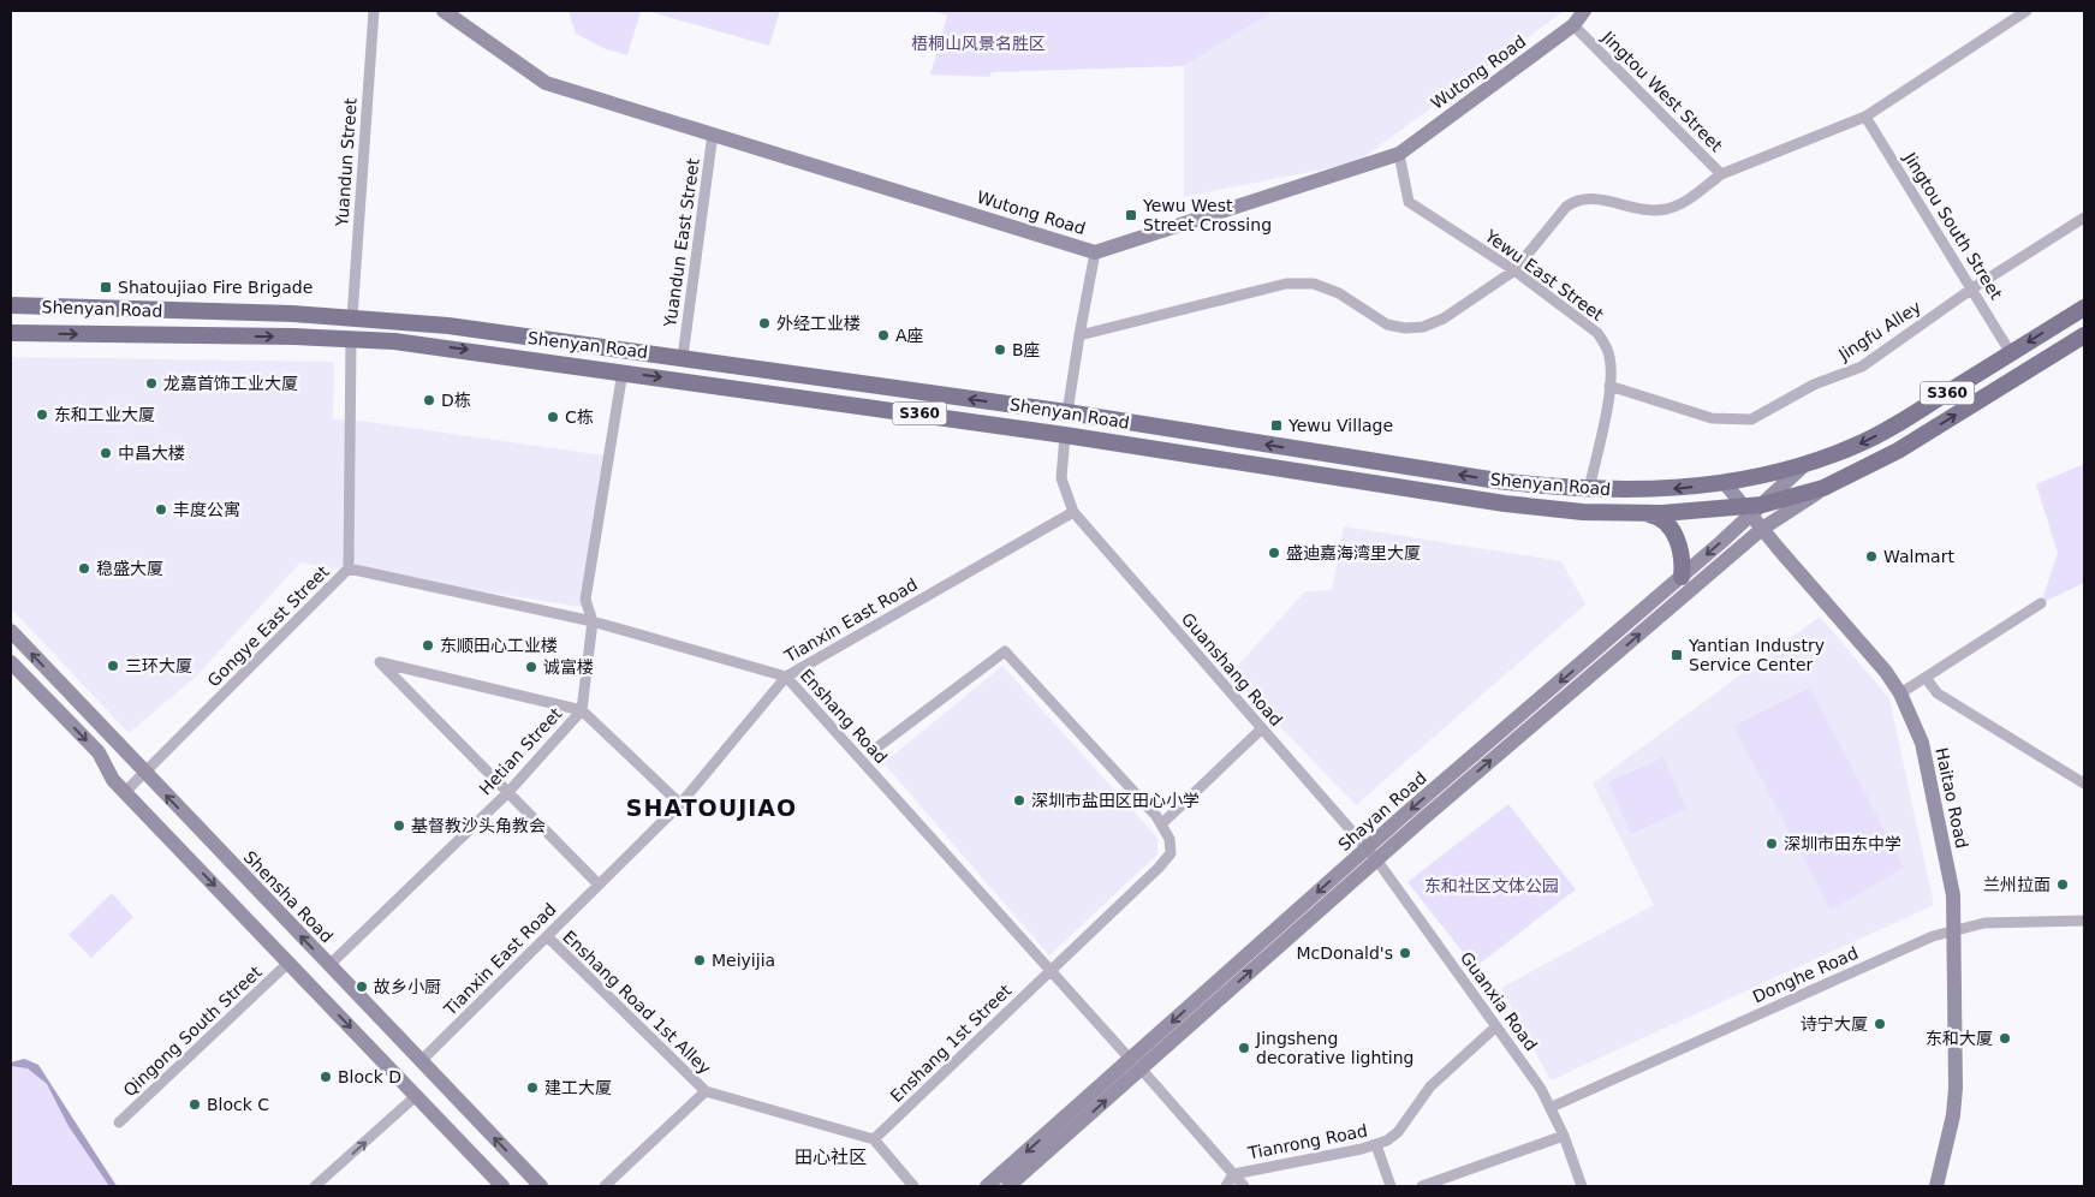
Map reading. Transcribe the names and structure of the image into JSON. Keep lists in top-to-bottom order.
{
  "streets": {
    "main road": [
      "Wutong Road",
      "Shenyan Road",
      "S360",
      "Haitao Road",
      "Shayan Road",
      "Shensha Road"
    ],
    "street": [
      "Jingtou West Street",
      "Yuandun Street",
      "Jingtou South Street",
      "Yuandun East Street",
      "Yewu East Street",
      "Jingfu Alley",
      "Tianxin East Road",
      "Gongye East Street",
      "Guanshang Road",
      "Enshang Road",
      "Hetian Street",
      "Donghe Road",
      "Guanxia Road",
      "Enshang Road 1st Alley",
      "Qingong South Street",
      "Enshang 1st Street",
      "Tianrong Road"
    ]
  },
  "crossings": [
    ["Wutong Road", "Jingtou West Street"],
    ["Wutong Road", "Yuandun East Street"],
    ["Wutong Road", "Yewu East Street"],
    ["Jingtou West Street", "Jingtou South Street"],
    ["Yuandun Street", "Shenyan Road"],
    ["Jingtou South Street", "Shenyan Road"],
    ["Jingtou South Street", "Jingfu Alley"],
    ["Yuandun East Street", "Shenyan Road"],
    ["Yewu East Street", "Shenyan Road"],
    ["Yewu East Street", "Jingfu Alley"],
    ["Shenyan Road", "Gongye East Street"],
    ["Shenyan Road", "Haitao Road"],
    ["Shenyan Road", "Shayan Road"],
    ["Tianxin East Road", "Guanshang Road"],
    ["Tianxin East Road", "Enshang Road"],
    ["Tianxin East Road", "Shensha Road"],
    ["Tianxin East Road", "Enshang Road 1st Alley"],
    ["Gongye East Street", "Enshang Road"],
    ["Gongye East Street", "Shensha Road"],
    ["Guanshang Road", "Shayan Road"],
    ["Guanshang Road", "Guanxia Road"],
    ["Enshang Road", "Shayan Road"],
    ["Enshang Road", "Enshang 1st Street"],
    ["Enshang Road", "Tianrong Road"],
    ["Hetian Street", "Shensha Road"],
    ["Haitao Road", "Shayan Road"],
    ["Haitao Road", "Donghe Road"],
    ["Shayan Road", "Guanxia Road"],
    ["Donghe Road", "Guanxia Road"],
    ["Guanxia Road", "Tianrong Road"],
    ["Enshang Road 1st Alley", "Enshang 1st Street"]
  ],
  "districts": ["SHATOUJIAO", "田心社区"],
  "parks": ["梧桐山风景名胜区", "东和社区文体公园"],
  "places": {
    "transit": [
      "Yewu West Street Crossing",
      "Shatoujiao Fire Brigade",
      "Yewu Village",
      "Yantian Industry Service Center"
    ],
    "other": [
      "外经工业楼",
      "A座",
      "B座",
      "龙嘉首饰工业大厦",
      "D栋",
      "东和工业大厦",
      "C栋",
      "中昌大楼",
      "丰度公寓",
      "盛迪嘉海湾里大厦",
      "Walmart",
      "稳盛大厦",
      "东顺田心工业楼",
      "三环大厦",
      "诚富楼",
      "深圳市盐田区田心小学",
      "基督教沙头角教会",
      "深圳市田东中学",
      "兰州拉面",
      "McDonald's",
      "Meiyijia",
      "故乡小厨",
      "诗宁大厦",
      "东和大厦",
      "Jingsheng decorative lighting",
      "Block D",
      "建工大厦",
      "Block C"
    ]
  }
}
